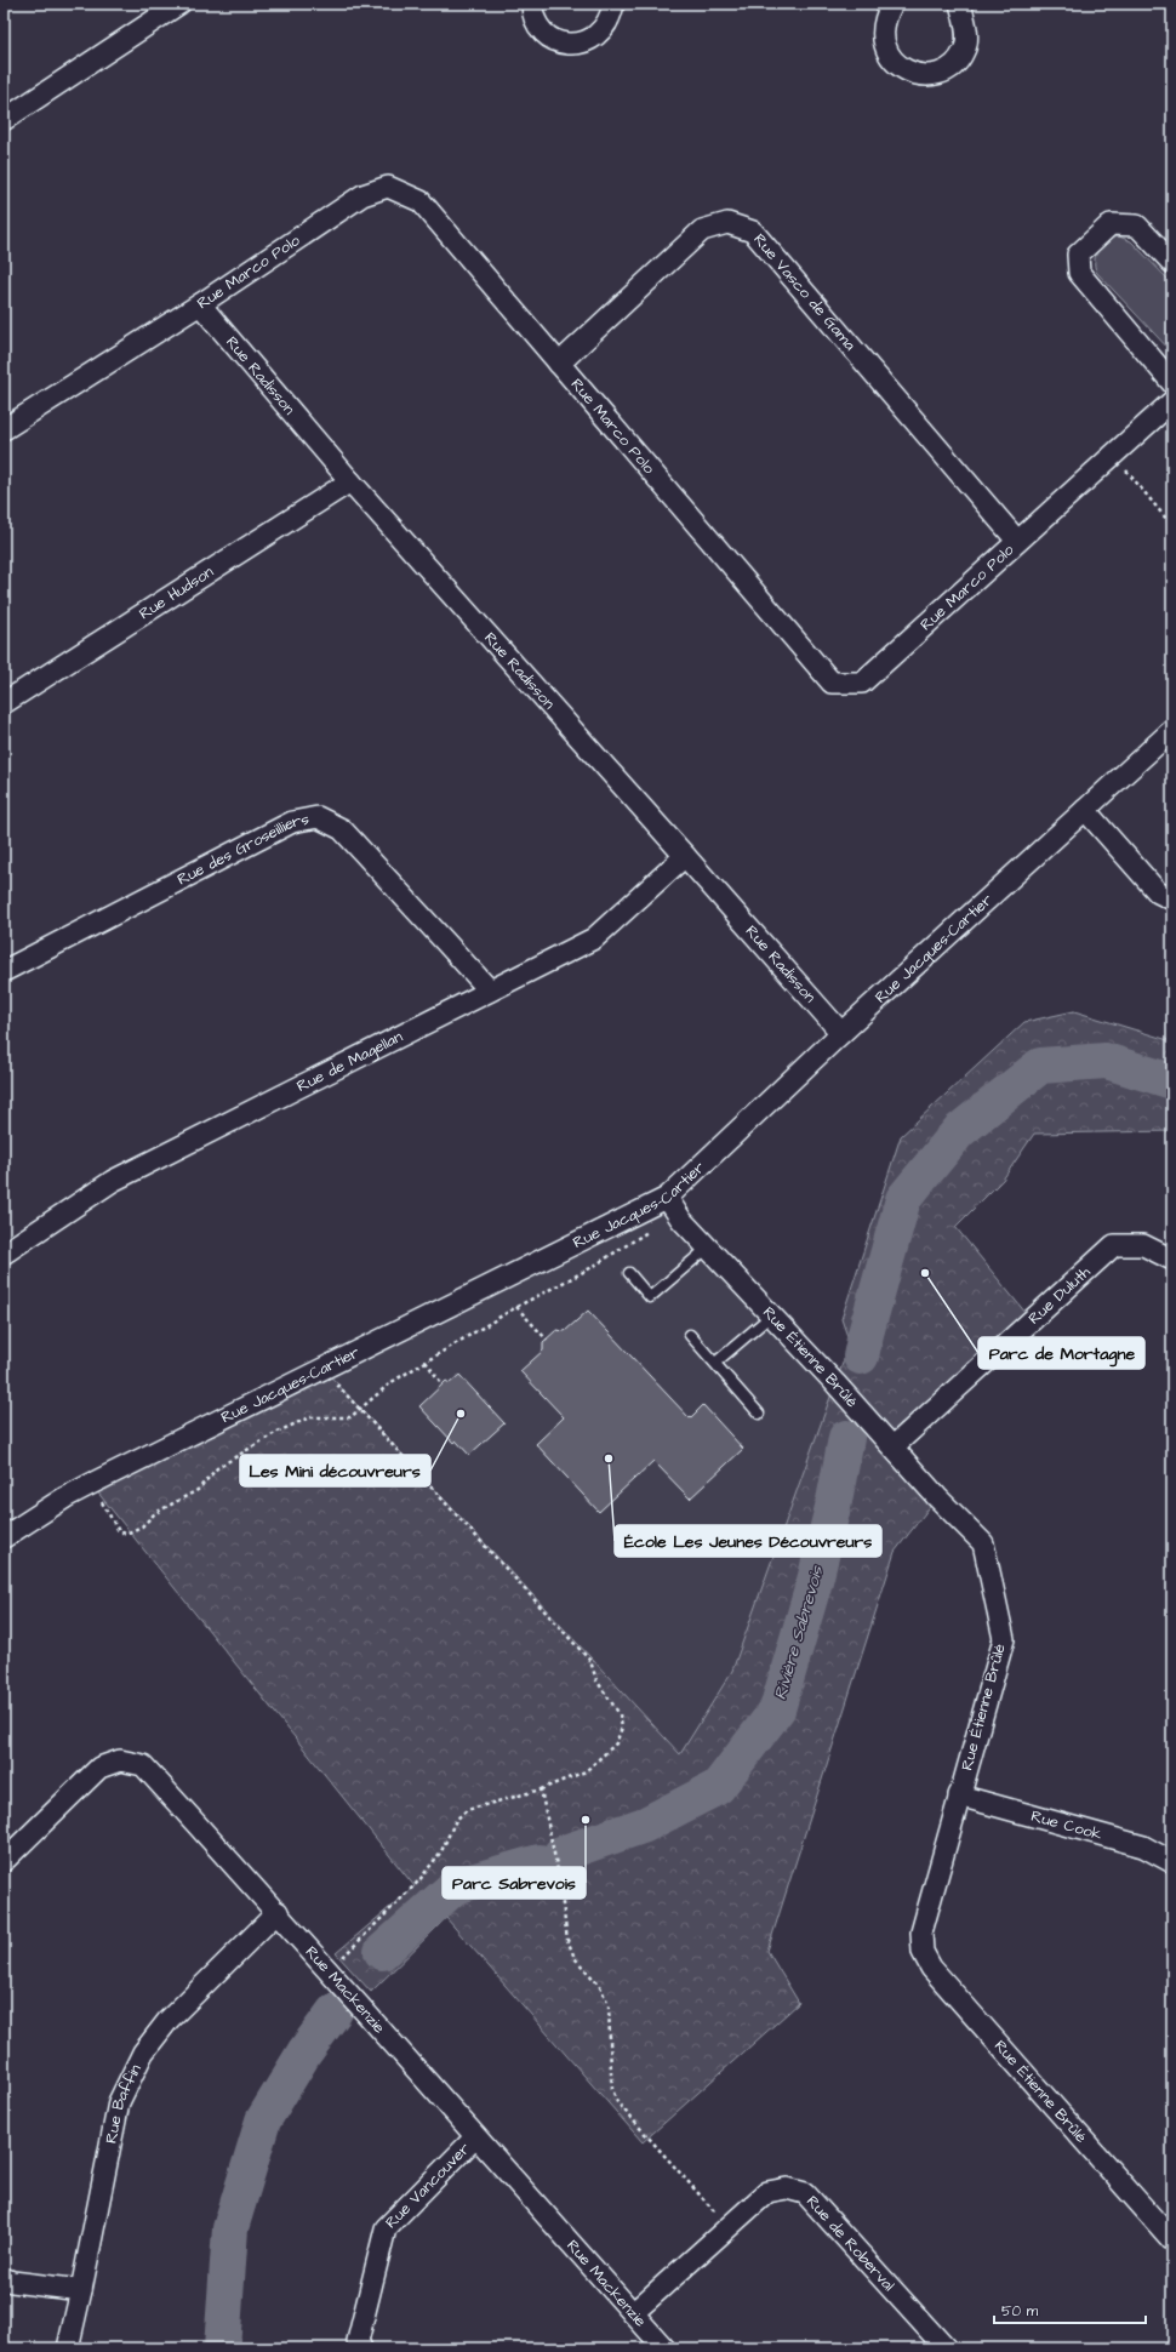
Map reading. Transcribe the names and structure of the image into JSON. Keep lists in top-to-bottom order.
{
  "streets": {
    "street": [
      "Rue Marco Polo",
      "Rue Vasco de Gama",
      "Rue Radisson",
      "Rue Hudson",
      "Rue des Groseilliers",
      "Rue Jacques-Cartier",
      "Rue de Magellan",
      "Rue Duluth",
      "Rue Étienne Brûlé",
      "Rue Cook",
      "Rue Mackenzie",
      "Rue Baffin",
      "Rue Vancouver",
      "Rue de Roberval"
    ]
  },
  "crossings": [
    ["Rue Marco Polo", "Rue Vasco de Gama"],
    ["Rue Marco Polo", "Rue Radisson"],
    ["Rue Radisson", "Rue Hudson"],
    ["Rue Radisson", "Rue Jacques-Cartier"],
    ["Rue Radisson", "Rue de Magellan"],
    ["Rue des Groseilliers", "Rue de Magellan"],
    ["Rue Jacques-Cartier", "Rue Étienne Brûlé"],
    ["Rue Duluth", "Rue Étienne Brûlé"],
    ["Rue Étienne Brûlé", "Rue Cook"],
    ["Rue Mackenzie", "Rue Baffin"],
    ["Rue Mackenzie", "Rue Vancouver"],
    ["Rue Mackenzie", "Rue de Roberval"]
  ],
  "water": ["Rivière Sabrevois"],
  "places": [
    "Parc de Mortagne",
    "Les Mini découvreurs",
    "École Les Jeunes Découvreurs",
    "Parc Sabrevois"
  ],
  "scale_bar": "50 m"
}
